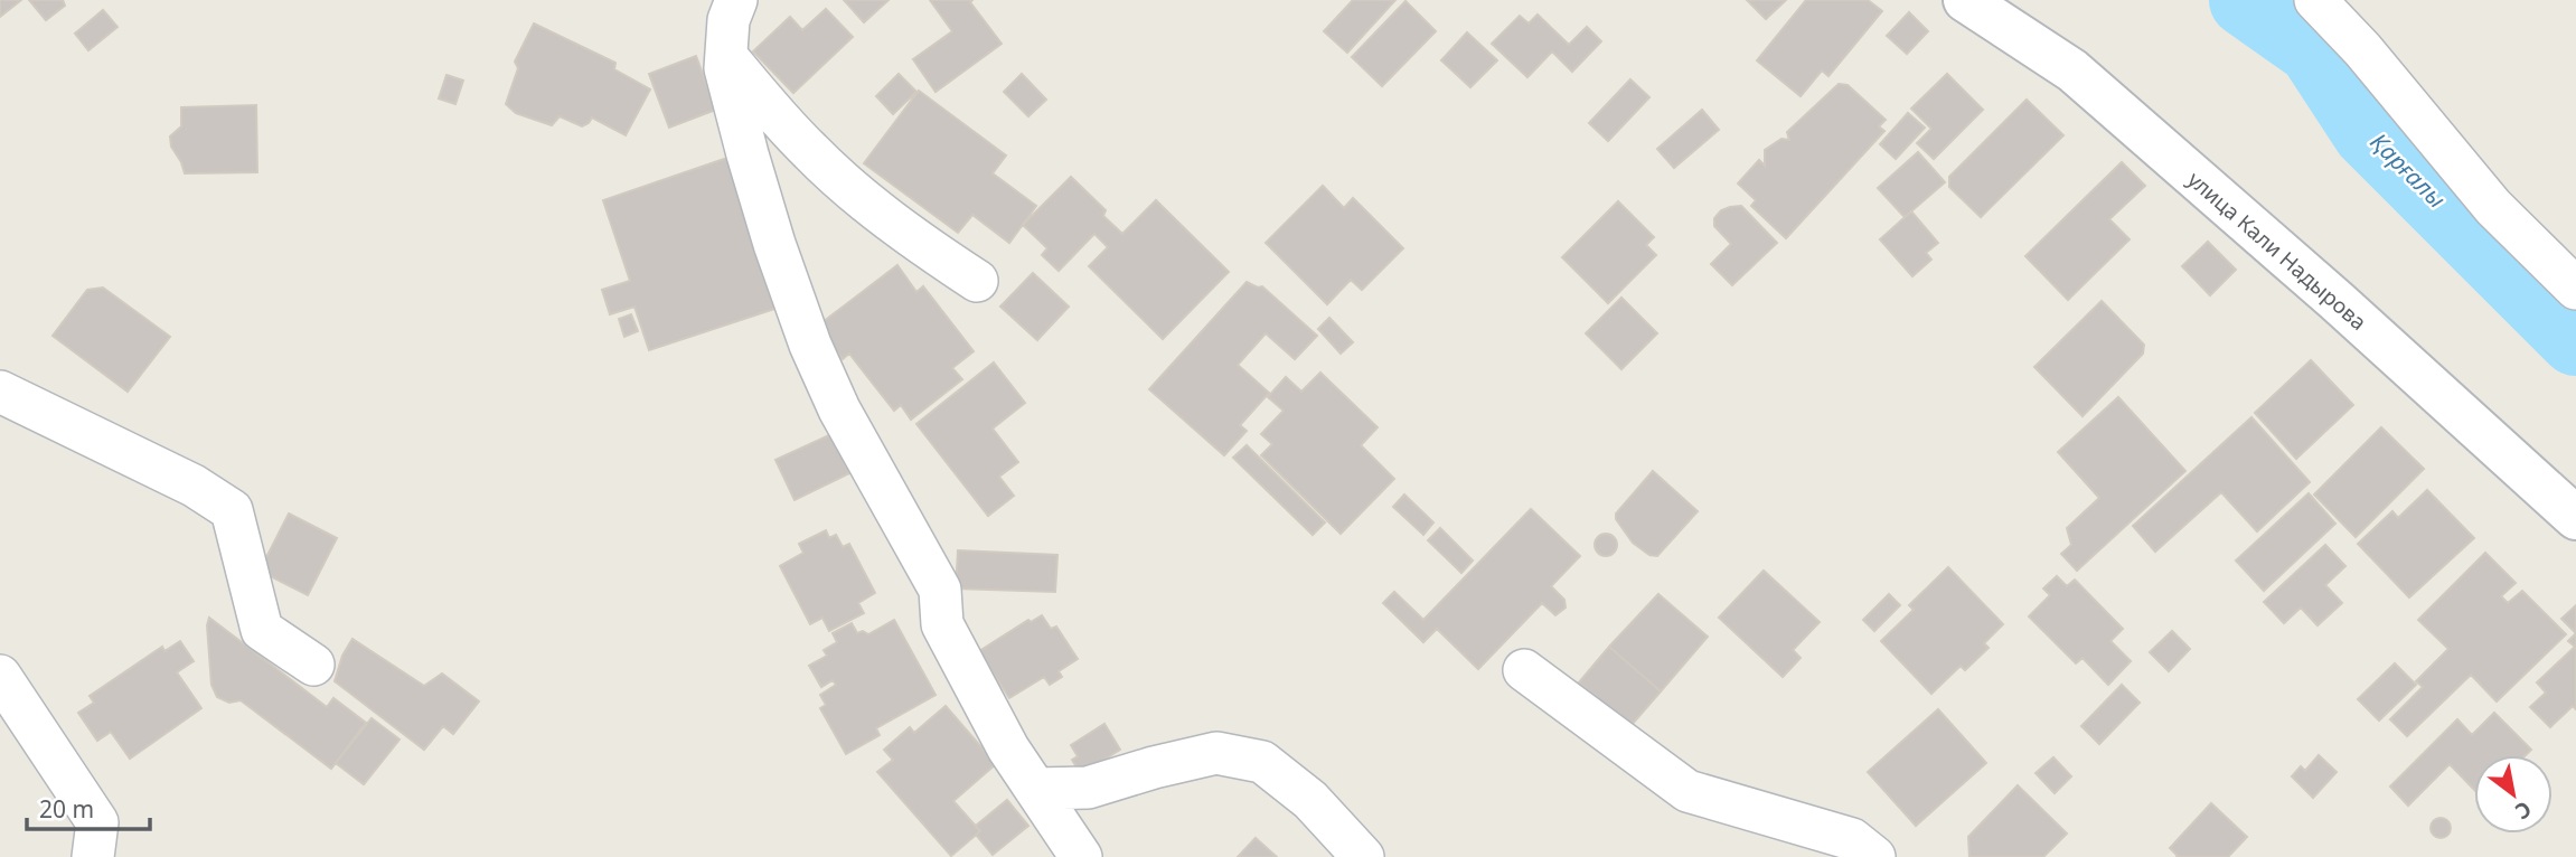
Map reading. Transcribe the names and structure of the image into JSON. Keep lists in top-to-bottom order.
{
  "streets": {
    "street": ["улица Кали Надырова"]
  },
  "water": ["Қарғалы"],
  "scale_bar": "20 m",
  "north": "bottom right"
}
